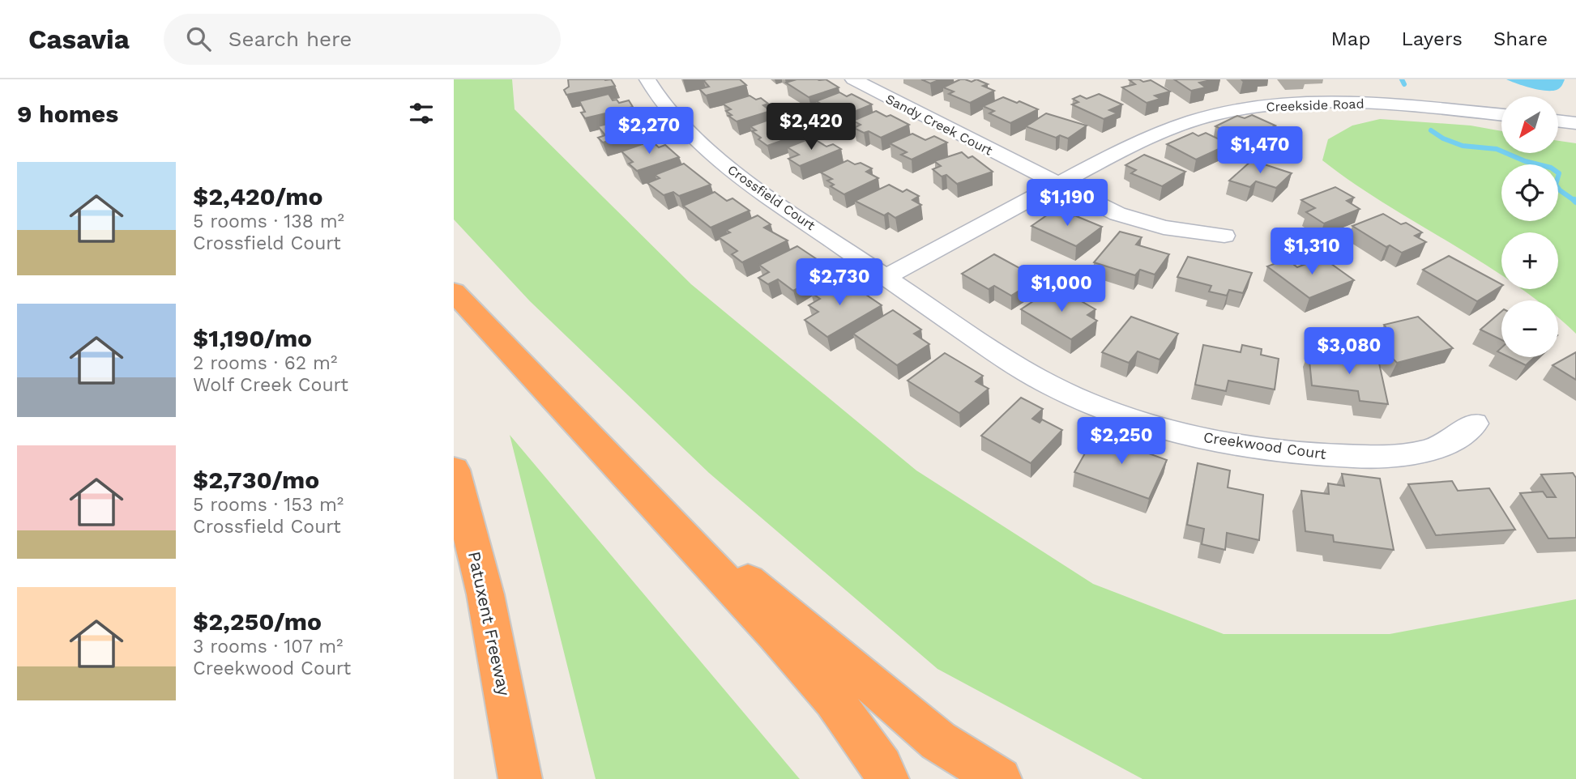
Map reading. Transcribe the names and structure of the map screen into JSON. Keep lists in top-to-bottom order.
{
  "streets": {
    "highway": ["Patuxent Freeway"],
    "street": [
      "Creekside Road",
      "Sandy Creek Court",
      "Crossfield Court",
      "Creekwood Court"
    ]
  },
  "crossings": [
    ["Creekside Road", "Sandy Creek Court"],
    ["Creekside Road", "Crossfield Court"],
    ["Creekside Road", "Creekwood Court"],
    ["Crossfield Court", "Creekwood Court"]
  ],
  "north": "bottom left",
  "page": {
    "header": "Casavia",
    "search": "Search here",
    "nav": ["Map", "Layers", "Share"],
    "heading": "9 homes",
    "map_buttons": ["+", "−"],
    "price": [
      "$2,420",
      "$2,270",
      "$1,470",
      "$1,190",
      "$1,310",
      "$2,730",
      "$1,000",
      "$3,080",
      "$2,250"
    ],
    "list": [
      {
        "name": "$2,420/mo",
        "note": "5 rooms · 138 m² · Crossfield Court"
      },
      {
        "name": "$1,190/mo",
        "note": "2 rooms · 62 m² · Wolf Creek Court"
      },
      {
        "name": "$2,730/mo",
        "note": "5 rooms · 153 m² · Crossfield Court"
      },
      {
        "name": "$2,250/mo",
        "note": "3 rooms · 107 m² · Creekwood Court"
      }
    ]
  }
}
